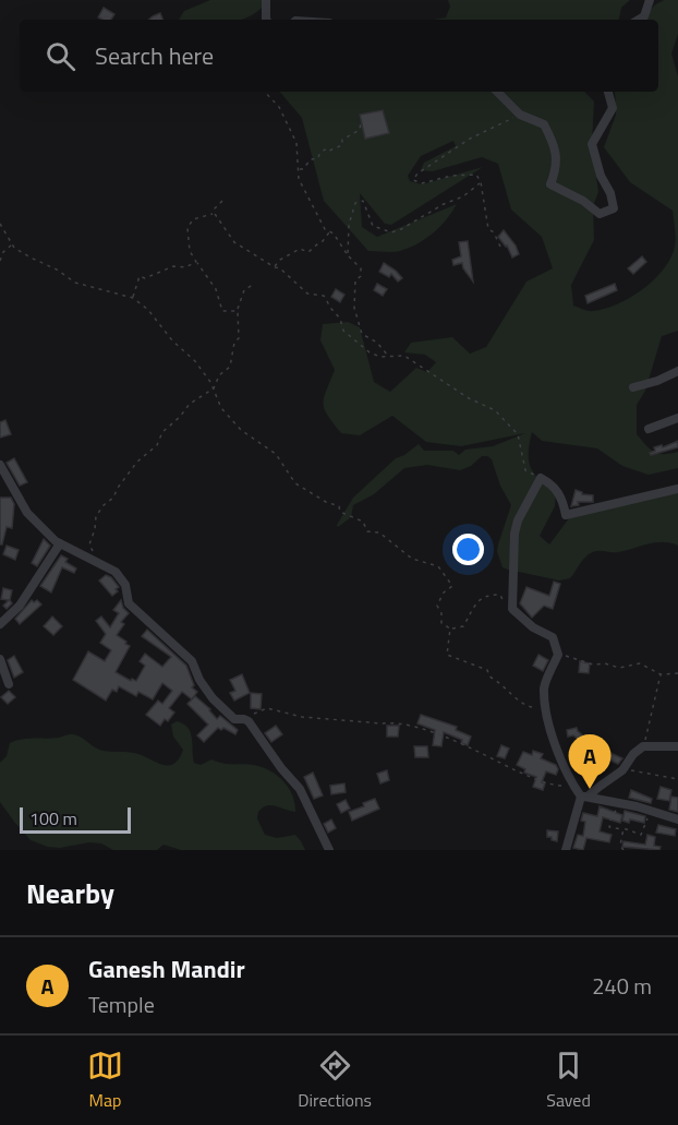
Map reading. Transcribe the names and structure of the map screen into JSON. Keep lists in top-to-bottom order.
{
  "scale_bar": "100 m",
  "page": {
    "search": "Search here",
    "pins": "A",
    "scale": "100 m",
    "heading": "Nearby",
    "list": [
      {
        "mark": "A",
        "name": "Ganesh Mandir",
        "note": "Temple",
        "value": "240 m"
      }
    ],
    "nav": ["Map", "Directions", "Saved"]
  }
}
